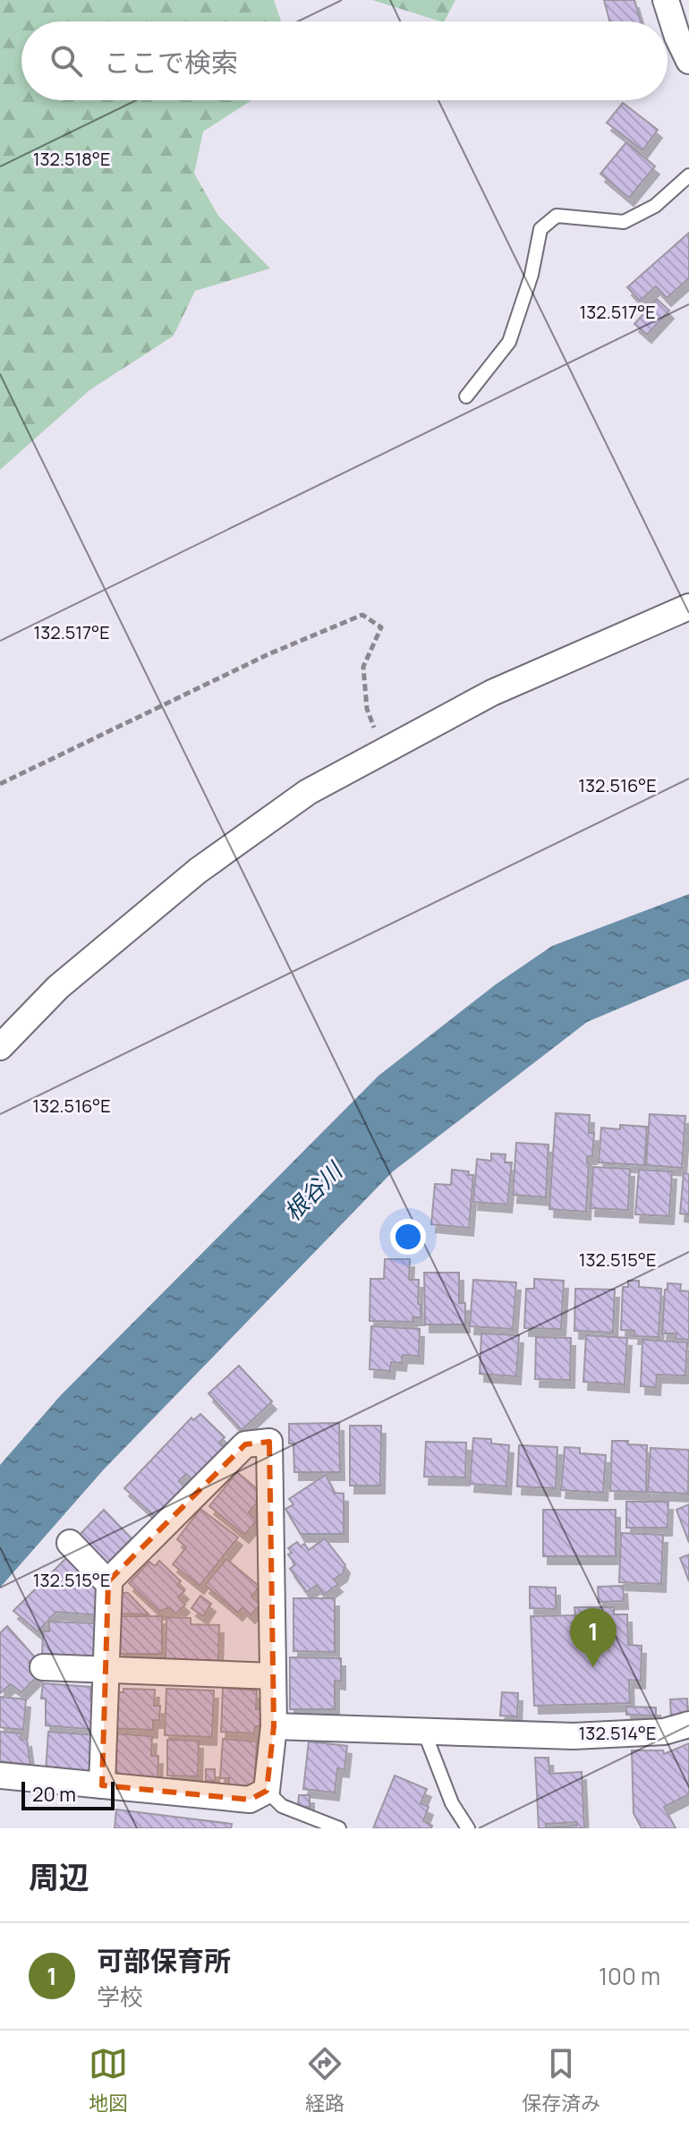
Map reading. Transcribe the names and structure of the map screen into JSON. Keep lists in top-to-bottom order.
{
  "water": ["根谷川"],
  "scale_bar": "20 m",
  "page": {
    "search": "ここで検索",
    "pins": "1",
    "scale": "20 m",
    "heading": "周辺",
    "list": [
      {
        "mark": "1",
        "name": "可部保育所",
        "note": "学校",
        "value": "100 m"
      }
    ],
    "nav": ["地図", "経路", "保存済み"]
  },
  "coordinates": [
    "132.518°E",
    "132.517°E",
    "132.516°E",
    "132.515°E",
    "132.514°E"
  ]
}
